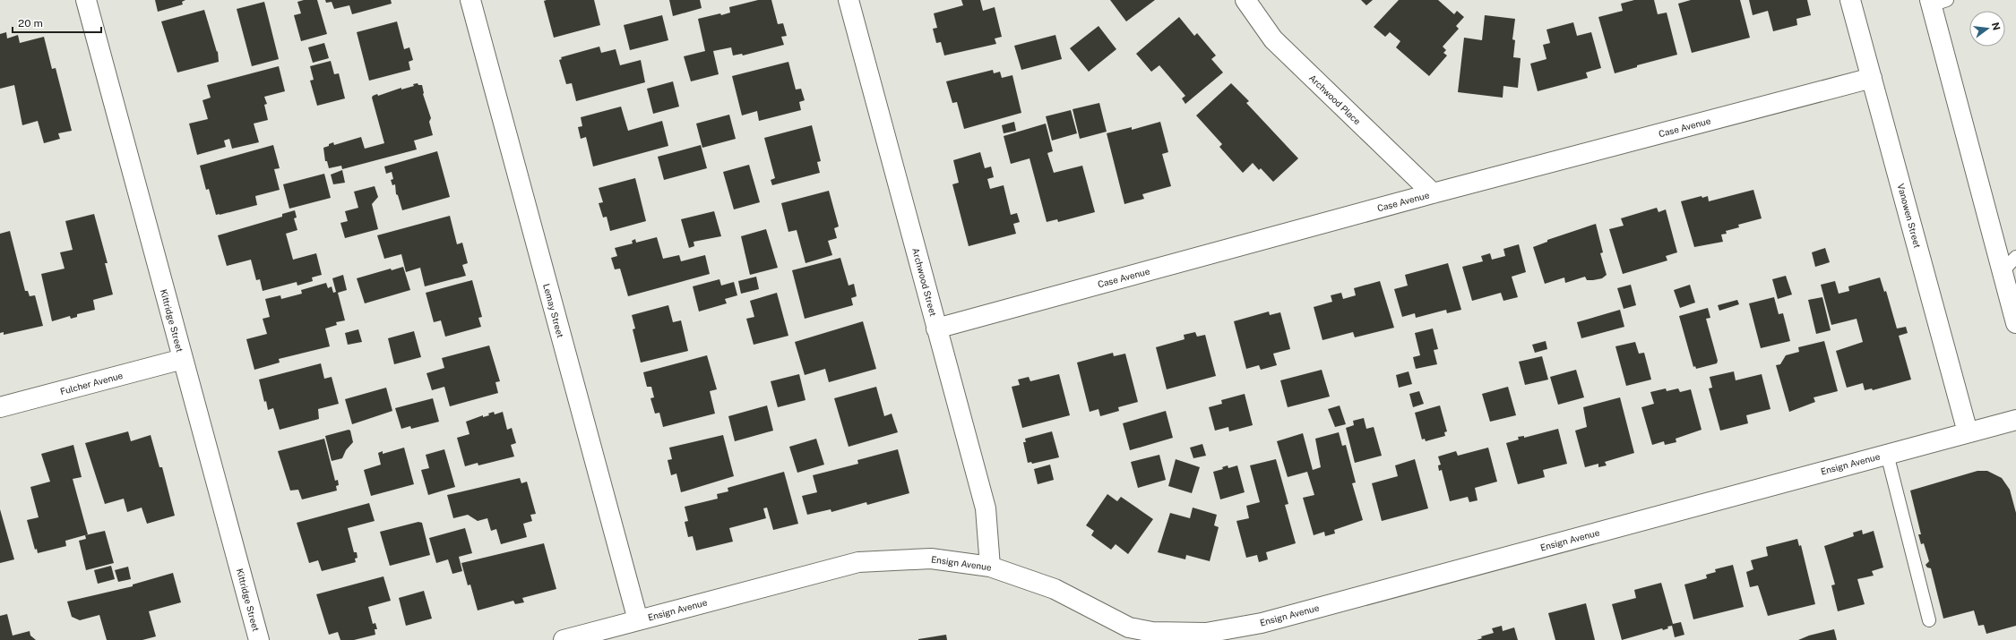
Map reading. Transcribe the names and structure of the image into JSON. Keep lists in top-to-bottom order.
{
  "streets": {
    "street": [
      "Archwood Place",
      "Case Avenue",
      "Vanowen Street",
      "Archwood Street",
      "Lemay Street",
      "Kittridge Street",
      "Fulcher Avenue",
      "Ensign Avenue"
    ]
  },
  "crossings": [
    ["Archwood Place", "Case Avenue"],
    ["Case Avenue", "Vanowen Street"],
    ["Case Avenue", "Archwood Street"],
    ["Vanowen Street", "Ensign Avenue"],
    ["Archwood Street", "Ensign Avenue"],
    ["Lemay Street", "Ensign Avenue"],
    ["Kittridge Street", "Fulcher Avenue"]
  ],
  "scale_bar": "20 m",
  "north": "right"
}
